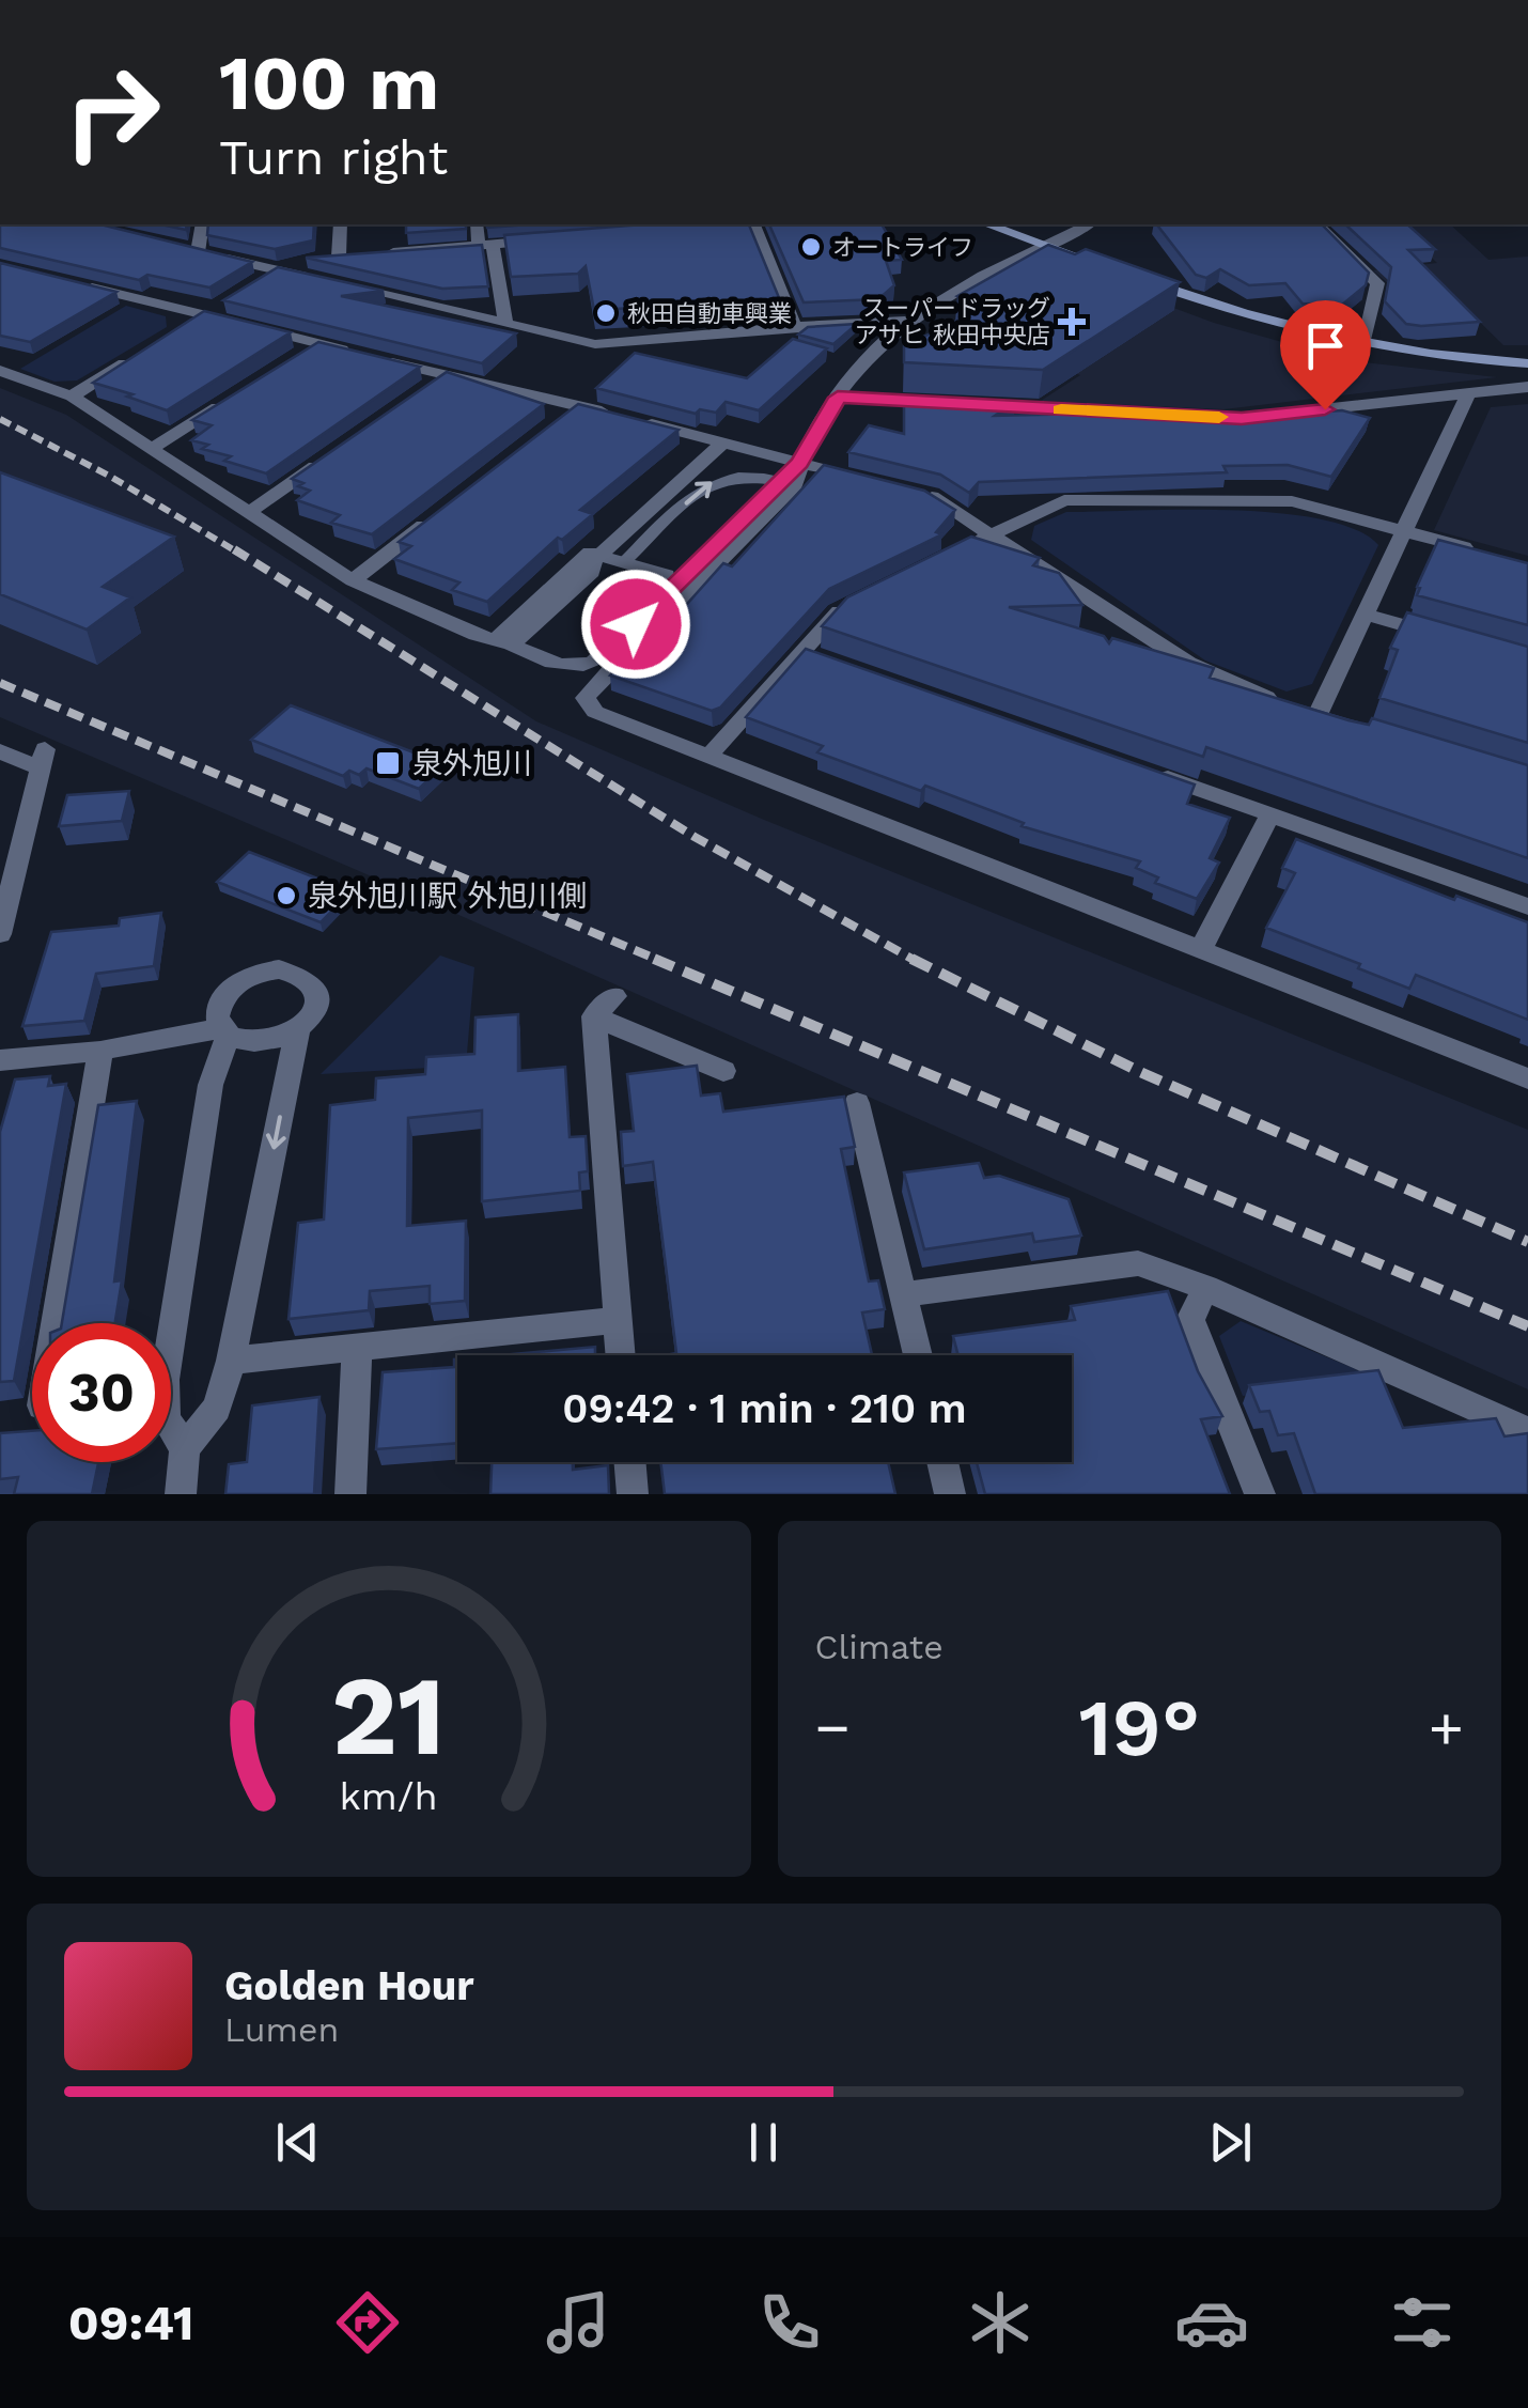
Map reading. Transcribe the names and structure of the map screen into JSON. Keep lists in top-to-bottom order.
{
  "places": {
    "other": ["オートライフ", "秋田自動車興業", "泉外旭川駅 外旭川側"],
    "health": ["スーパードラッグ アサヒ 秋田中央店"],
    "transit": ["泉外旭川"]
  },
  "page": {
    "turn": ["100 m", "Turn right"],
    "limit": "30",
    "trip": "09:42 · 1 min · 210 m",
    "tile": "Climate",
    "heat": ["−", "19°", "+"],
    "song": ["Golden Hour", "Lumen"],
    "tabs": "09:41",
    "gauge": ["21", "km/h"]
  }
}
